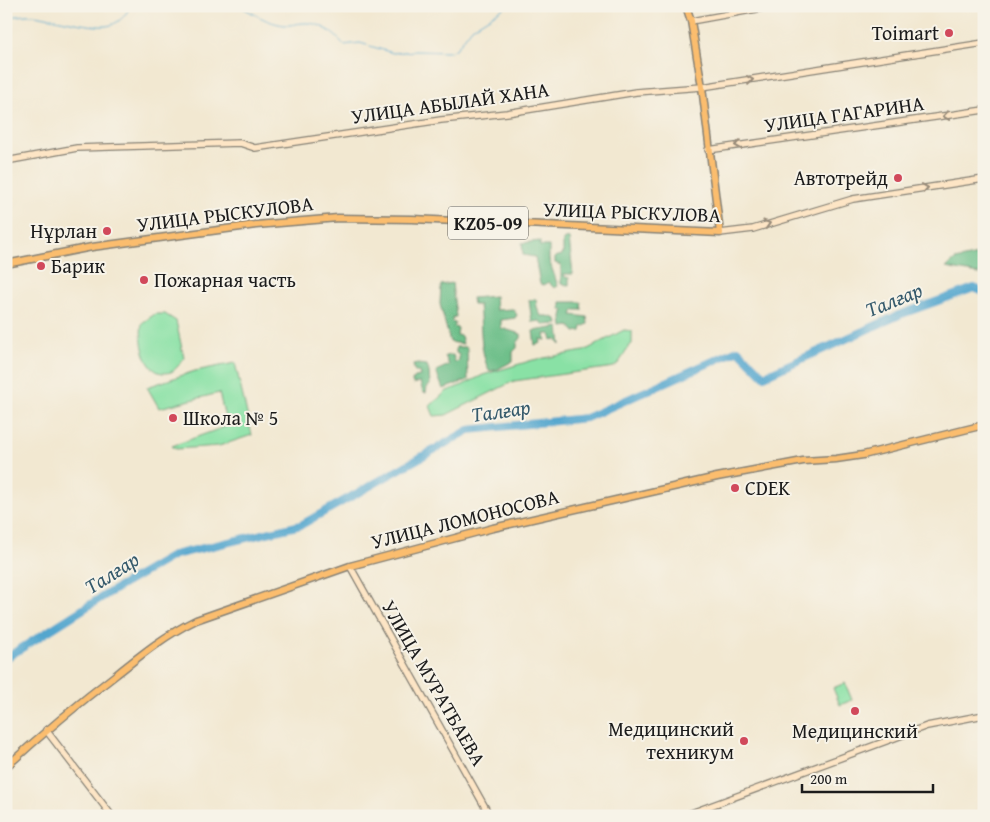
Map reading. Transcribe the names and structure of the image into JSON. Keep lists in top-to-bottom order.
{
  "streets": {
    "main road": ["УЛИЦА РЫСКУЛОВА", "KZ05-09", "УЛИЦА ЛОМОНОСОВА"],
    "street": ["УЛИЦА АБЫЛАЙ ХАНА", "УЛИЦА ГАГАРИНА", "УЛИЦА МУРАТБАЕВА"]
  },
  "crossings": [
    ["УЛИЦА ЛОМОНОСОВА", "УЛИЦА МУРАТБАЕВА"]
  ],
  "one_way": ["УЛИЦА ГАГАРИНА"],
  "water": ["Талғар"],
  "places": [
    "Toimart",
    "Автотрейд",
    "Нұрлан",
    "Барик",
    "Пожарная часть",
    "Школа № 5",
    "CDEK",
    "Медицинский",
    "Медицинский техникум"
  ],
  "scale_bar": "200 m"
}
